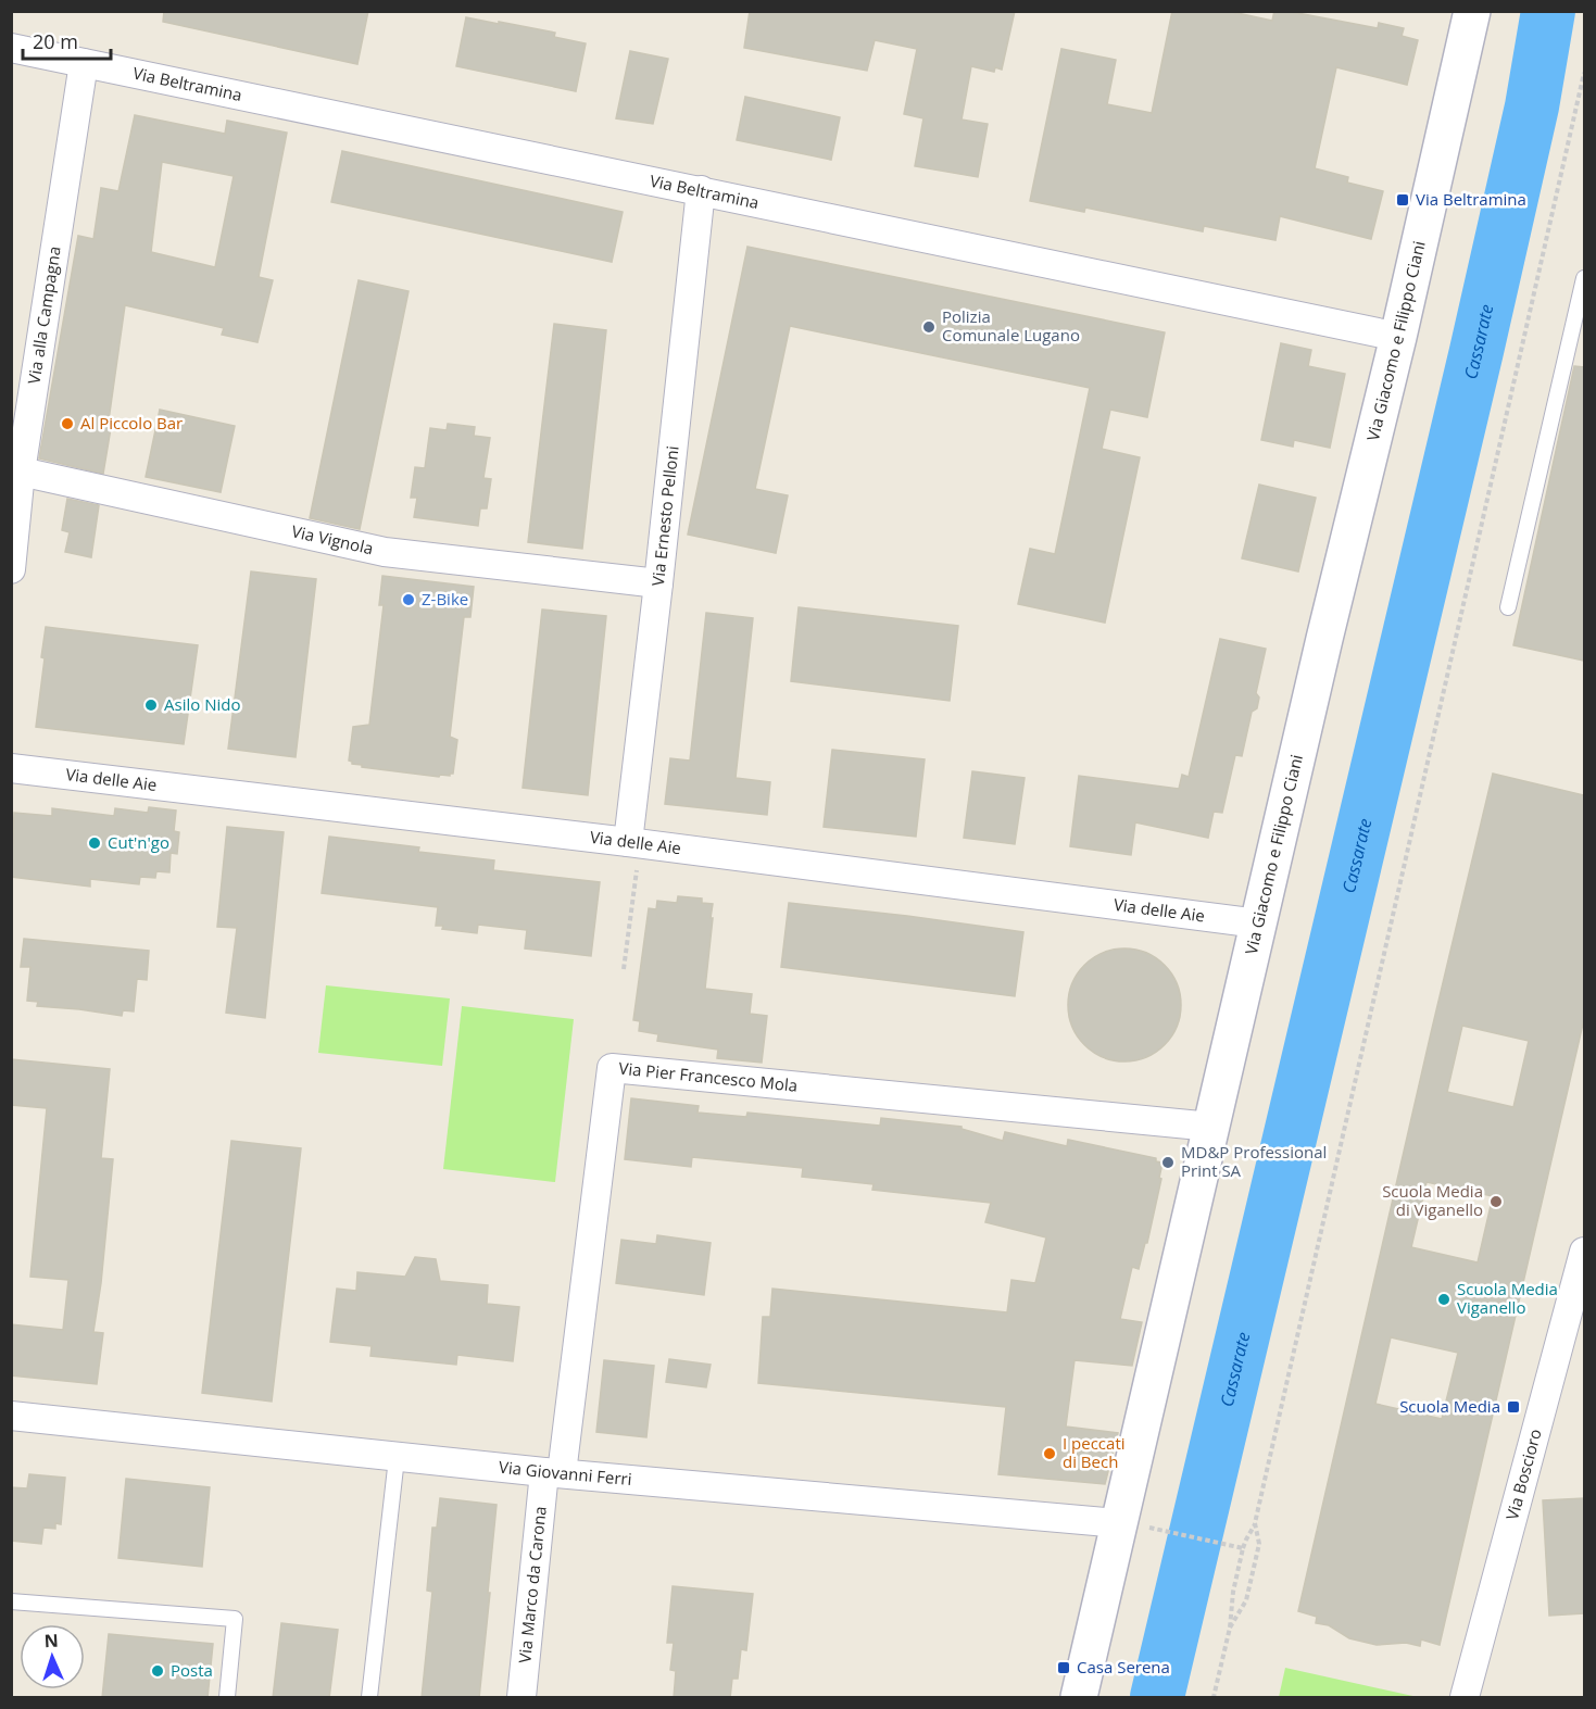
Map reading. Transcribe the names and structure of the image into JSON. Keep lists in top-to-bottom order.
{
  "streets": {
    "main road": ["Via Giacomo e Filippo Ciani"],
    "street": [
      "Via Beltramina",
      "Via alla Campagna",
      "Via Ernesto Pelloni",
      "Via Vignola",
      "Via delle Aie",
      "Via Pier Francesco Mola",
      "Via Giovanni Ferri",
      "Via Boscioro",
      "Via Marco da Carona"
    ]
  },
  "crossings": [
    ["Via Beltramina", "Via alla Campagna"],
    ["Via Beltramina", "Via Giacomo e Filippo Ciani"],
    ["Via Beltramina", "Via Ernesto Pelloni"],
    ["Via alla Campagna", "Via Vignola"],
    ["Via Giacomo e Filippo Ciani", "Via delle Aie"],
    ["Via Giacomo e Filippo Ciani", "Via Pier Francesco Mola"],
    ["Via Giacomo e Filippo Ciani", "Via Giovanni Ferri"],
    ["Via Ernesto Pelloni", "Via Vignola"],
    ["Via Ernesto Pelloni", "Via delle Aie"],
    ["Via Pier Francesco Mola", "Via Giovanni Ferri"],
    ["Via Pier Francesco Mola", "Via Marco da Carona"],
    ["Via Giovanni Ferri", "Via Marco da Carona"]
  ],
  "water": ["Cassarate"],
  "places": {
    "transit": ["Via Beltramina", "Scuola Media", "Casa Serena"],
    "other": [
      "Polizia Comunale Lugano",
      "Al Piccolo Bar",
      "Z-Bike",
      "Asilo Nido",
      "Cut'n'go",
      "MD&P Professional Print SA",
      "Scuola Media di Viganello",
      "Scuola Media Viganello",
      "I peccati di Bech",
      "Posta"
    ]
  },
  "scale_bar": "20 m",
  "north": "top"
}
